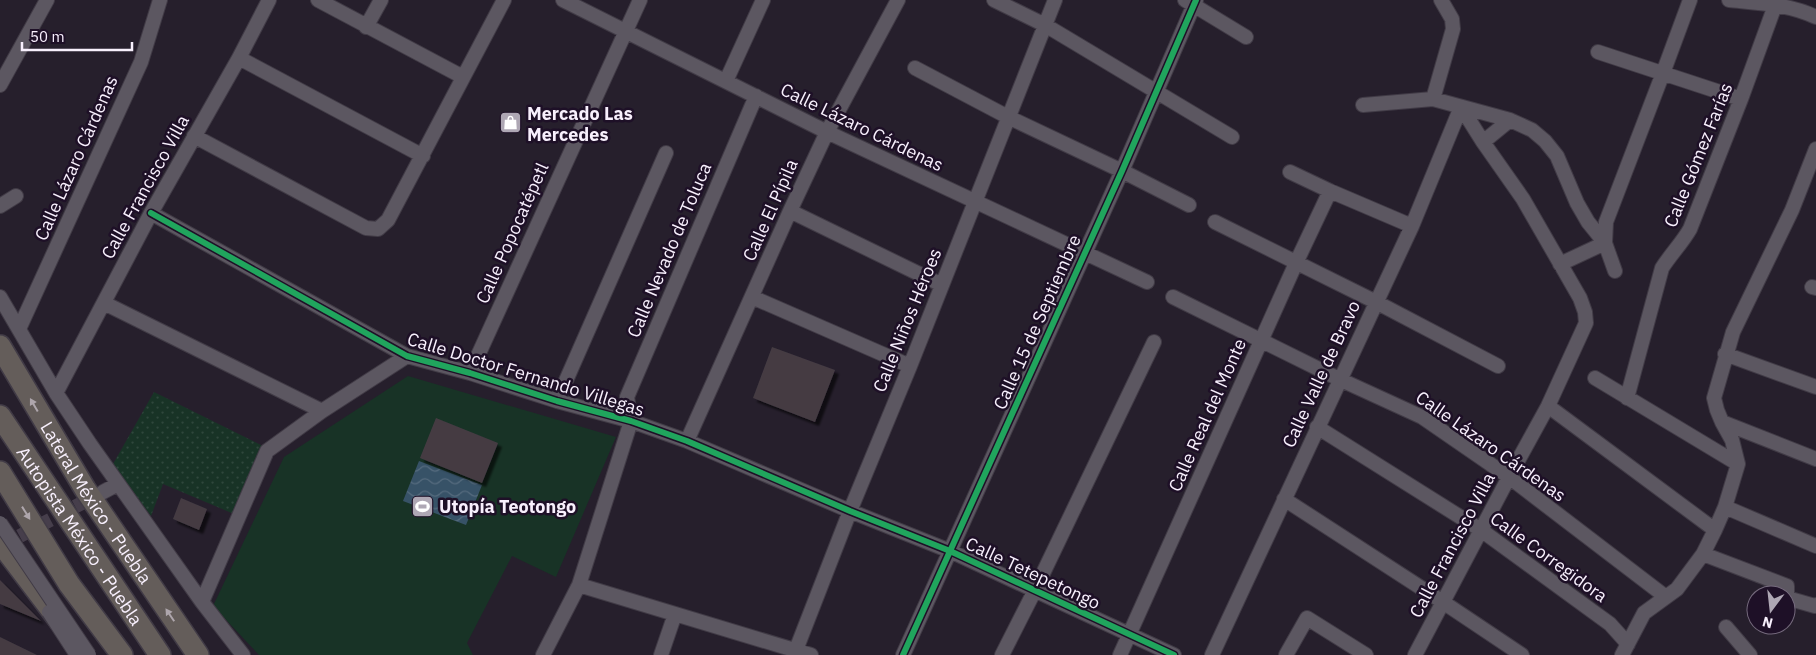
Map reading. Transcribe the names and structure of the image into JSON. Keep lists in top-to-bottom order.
{
  "streets": {
    "highway": ["Lateral México - Puebla", "Autopista México - Puebla"],
    "street": [
      "Calle Lázaro Cárdenas",
      "Calle Gómez Farías",
      "Calle Francisco Villa",
      "Calle El Pípila",
      "Calle Popocatépetl",
      "Calle Nevado de Toluca",
      "Calle Niños Héroes",
      "Calle 15 de Septiembre",
      "Calle Doctor Fernando Villegas",
      "Calle Valle de Bravo",
      "Calle Real del Monte",
      "Calle Corregidora",
      "Calle Tetepetongo"
    ]
  },
  "crossings": [
    ["Calle Lázaro Cárdenas", "Calle Francisco Villa"],
    ["Calle Lázaro Cárdenas", "Calle El Pípila"],
    ["Calle Lázaro Cárdenas", "Calle Popocatépetl"],
    ["Calle Lázaro Cárdenas", "Calle Nevado de Toluca"],
    ["Calle Lázaro Cárdenas", "Calle Niños Héroes"],
    ["Calle Lázaro Cárdenas", "Calle 15 de Septiembre"],
    ["Calle Lázaro Cárdenas", "Calle Valle de Bravo"],
    ["Calle Lázaro Cárdenas", "Calle Real del Monte"],
    ["Calle Francisco Villa", "Calle Doctor Fernando Villegas"],
    ["Calle Francisco Villa", "Calle Valle de Bravo"],
    ["Calle Francisco Villa", "Calle Corregidora"],
    ["Calle El Pípila", "Calle Doctor Fernando Villegas"],
    ["Calle Popocatépetl", "Calle Doctor Fernando Villegas"],
    ["Calle Nevado de Toluca", "Calle Doctor Fernando Villegas"],
    ["Calle Niños Héroes", "Calle Doctor Fernando Villegas"],
    ["Calle Niños Héroes", "Calle Tetepetongo"],
    ["Calle 15 de Septiembre", "Calle Tetepetongo"],
    ["Calle Doctor Fernando Villegas", "Calle Tetepetongo"],
    ["Calle Valle de Bravo", "Calle Corregidora"],
    ["Calle Real del Monte", "Calle Tetepetongo"]
  ],
  "places": {
    "shop": ["Mercado Las Mercedes"],
    "sports": ["Utopía Teotongo"]
  },
  "scale_bar": "50 m",
  "north": "bottom"
}
